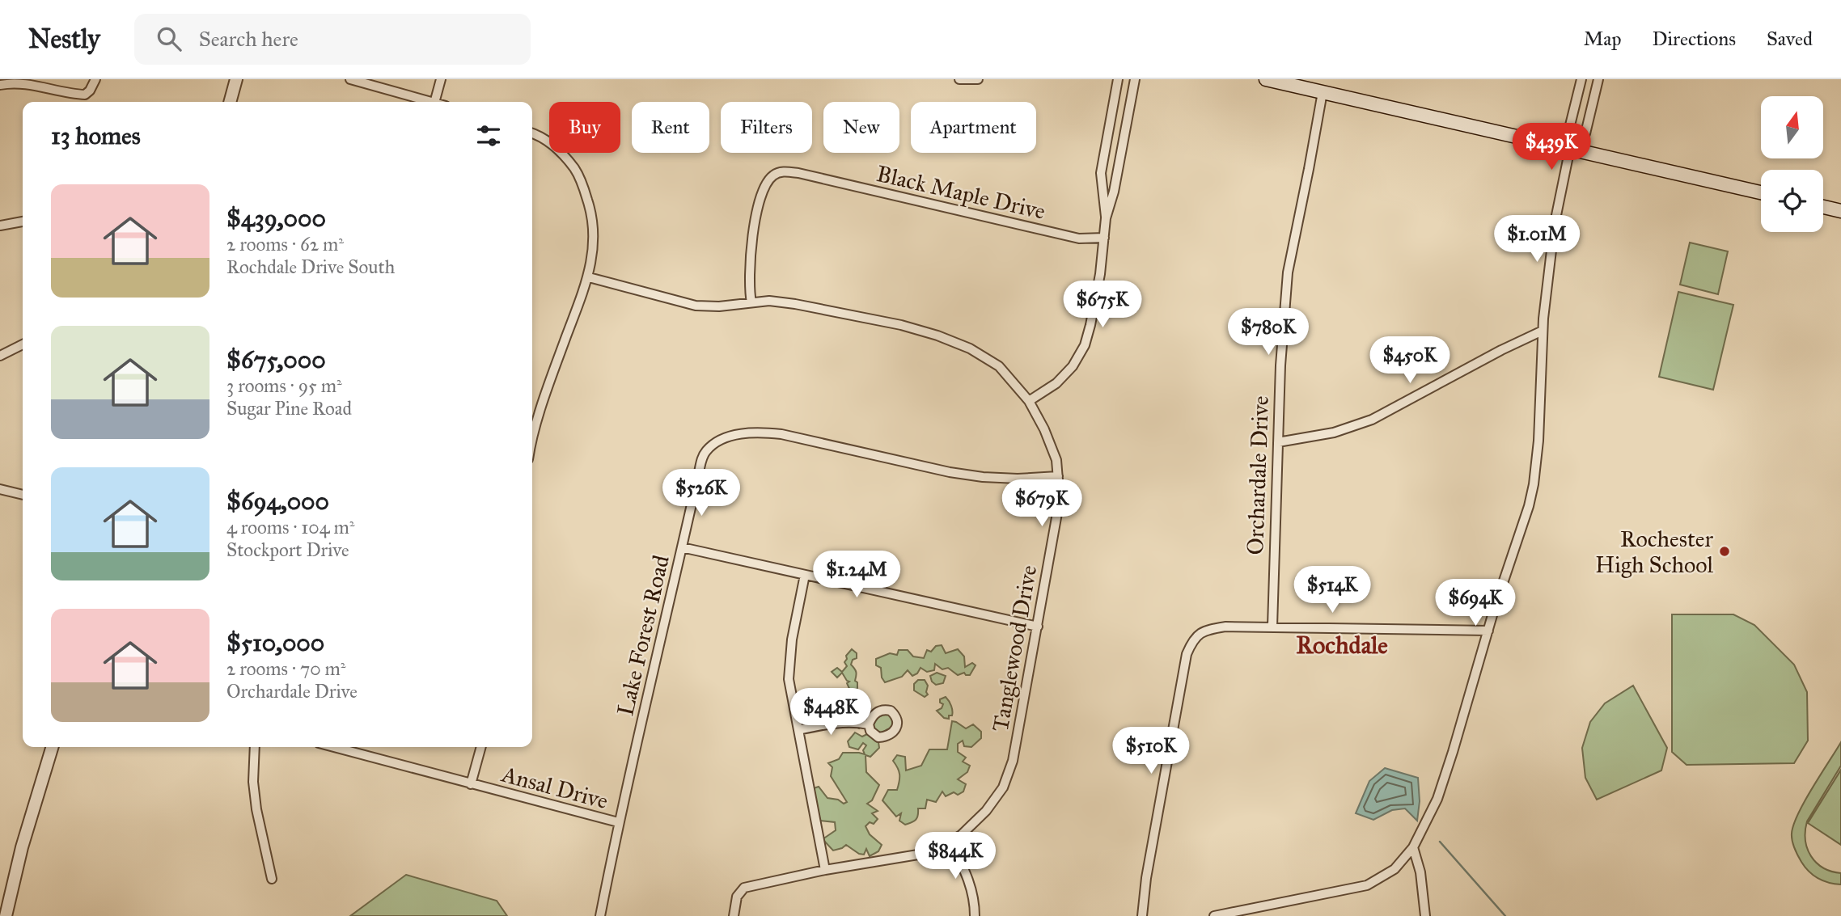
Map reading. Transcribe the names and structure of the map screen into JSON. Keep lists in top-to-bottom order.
{
  "streets": {
    "street": [
      "Black Maple Drive",
      "Orchardale Drive",
      "Lake Forest Road",
      "Tanglewood Drive",
      "Ansal Drive"
    ]
  },
  "crossings": [
    ["Black Maple Drive", "Tanglewood Drive"],
    ["Lake Forest Road", "Tanglewood Drive"],
    ["Lake Forest Road", "Ansal Drive"]
  ],
  "districts": ["Rochdale"],
  "places": ["Rochester High School"],
  "north": "top",
  "page": {
    "header": "Nestly",
    "search": "Search here",
    "nav": ["Map", "Directions", "Saved"],
    "chip": [
      "Buy",
      "Rent",
      "Filters",
      "New",
      "Apartment"
    ],
    "heading": "13 homes",
    "price": [
      "$439K",
      "$1.01M",
      "$675K",
      "$780K",
      "$450K",
      "$526K",
      "$679K",
      "$1.24M",
      "$514K",
      "$694K",
      "$448K",
      "$510K",
      "$844K"
    ],
    "list": [
      {
        "name": "$439,000",
        "note": "2 rooms · 62 m² · Rochdale Drive South"
      },
      {
        "name": "$675,000",
        "note": "3 rooms · 95 m² · Sugar Pine Road"
      },
      {
        "name": "$694,000",
        "note": "4 rooms · 104 m² · Stockport Drive"
      },
      {
        "name": "$510,000",
        "note": "2 rooms · 70 m² · Orchardale Drive"
      }
    ]
  }
}
